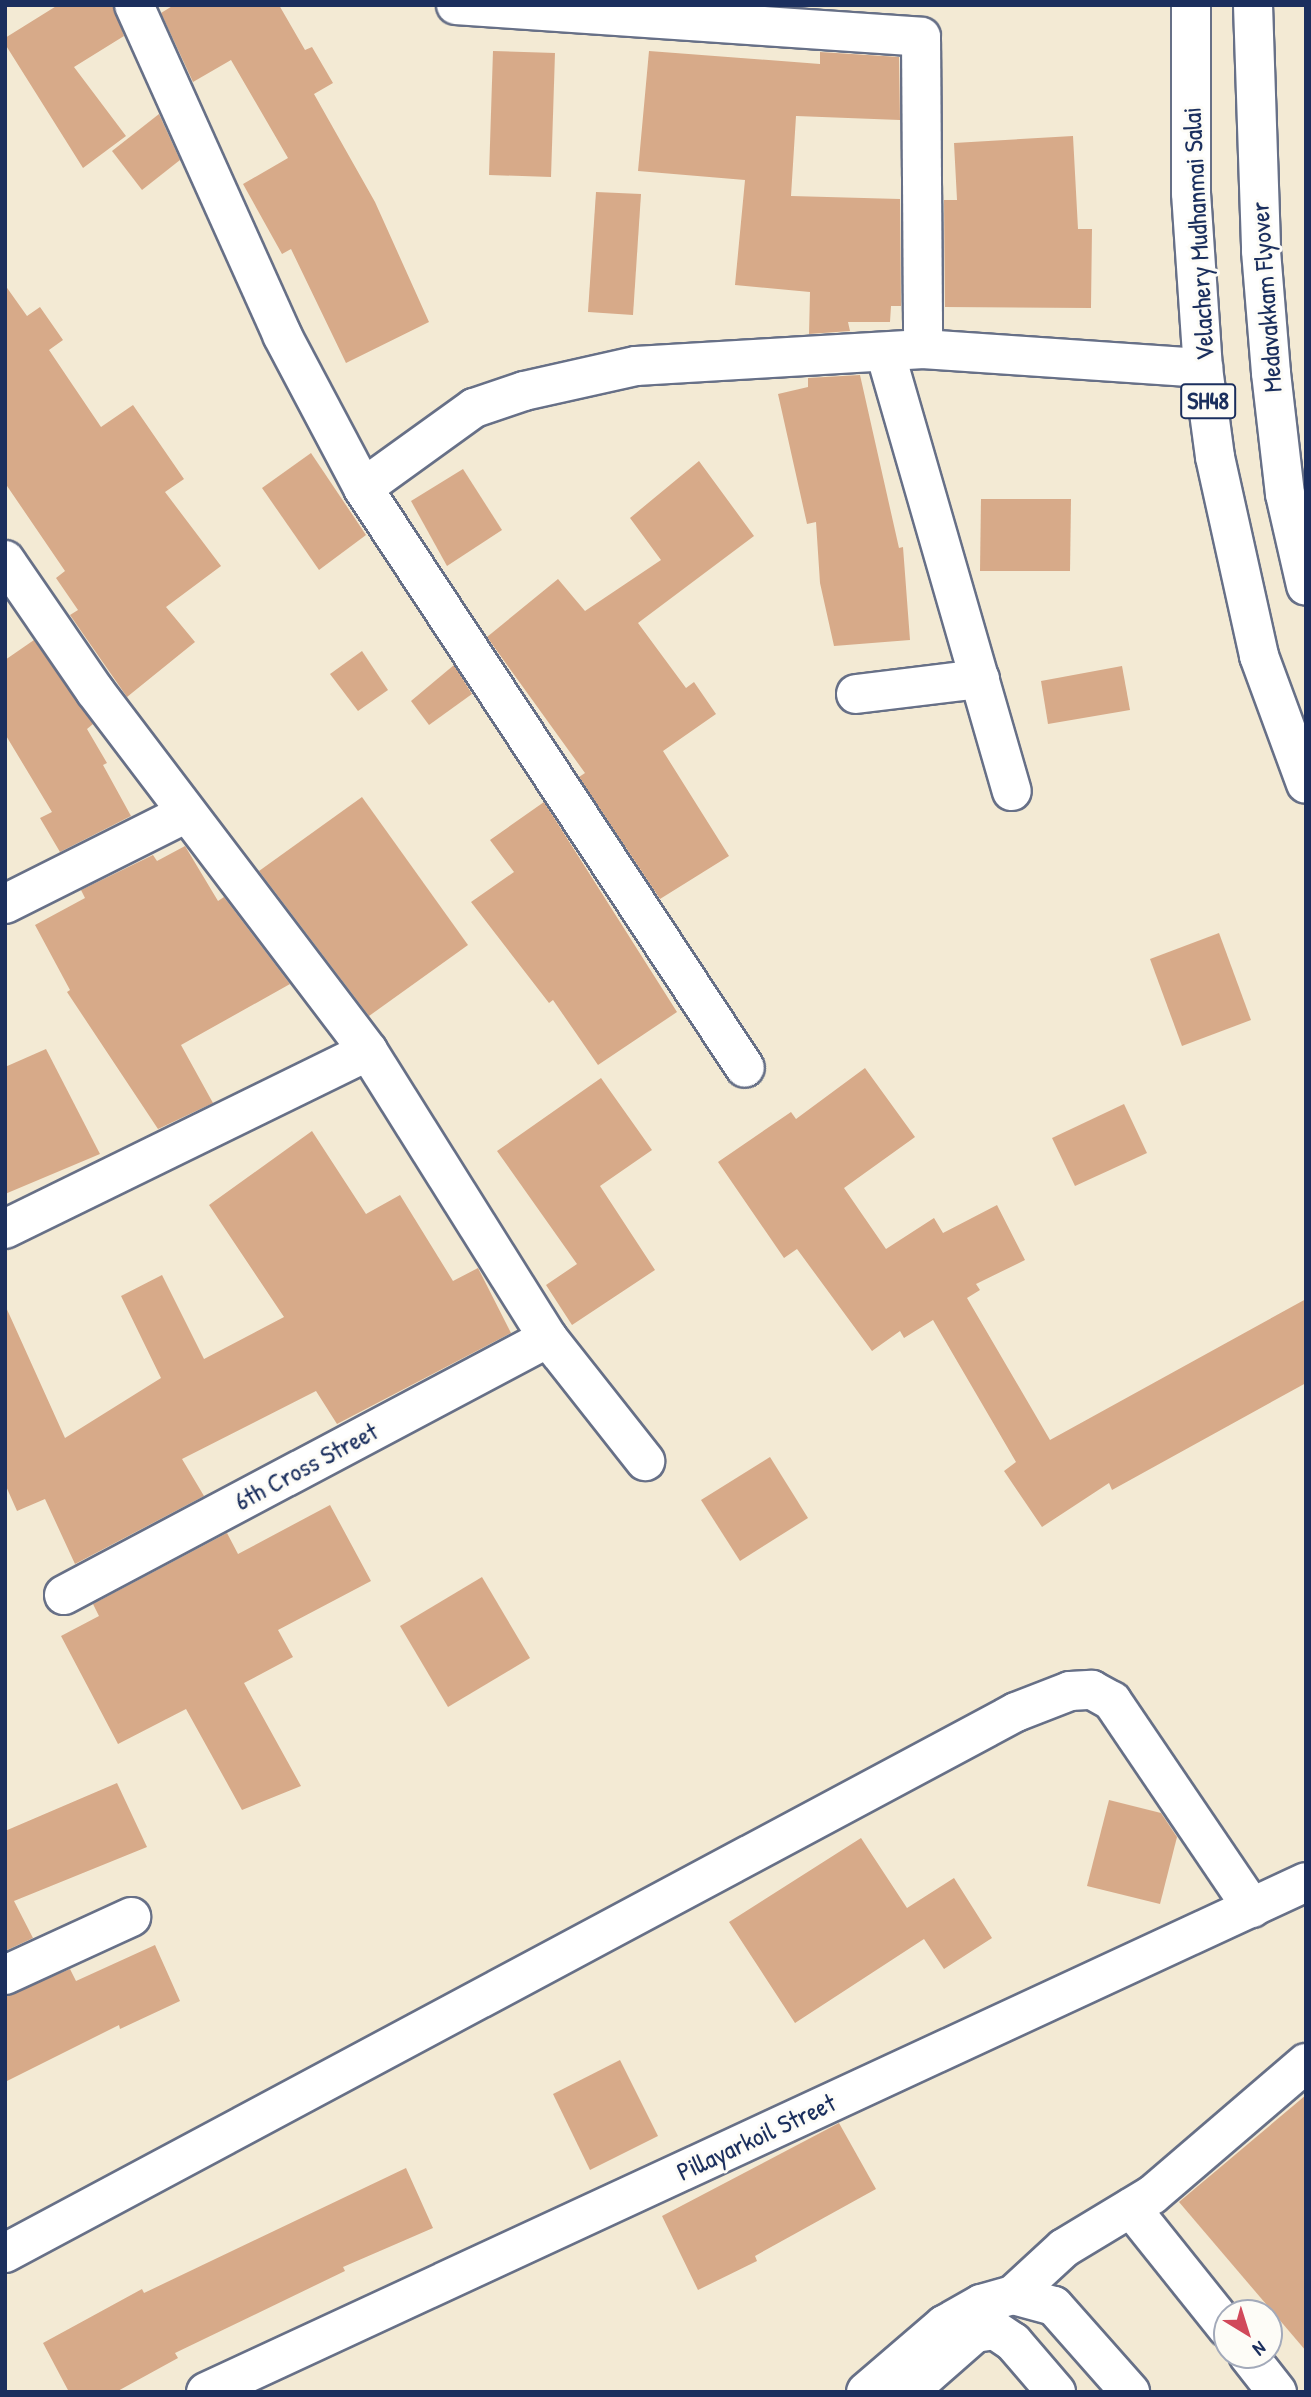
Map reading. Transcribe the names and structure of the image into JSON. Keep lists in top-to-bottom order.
{
  "streets": {
    "street": [
      "Velachery Mudhanmai Salai",
      "Medavakkam Flyover",
      "SH48",
      "6th Cross Street",
      "Pillayarkoil Street"
    ]
  },
  "north": "bottom right"
}
